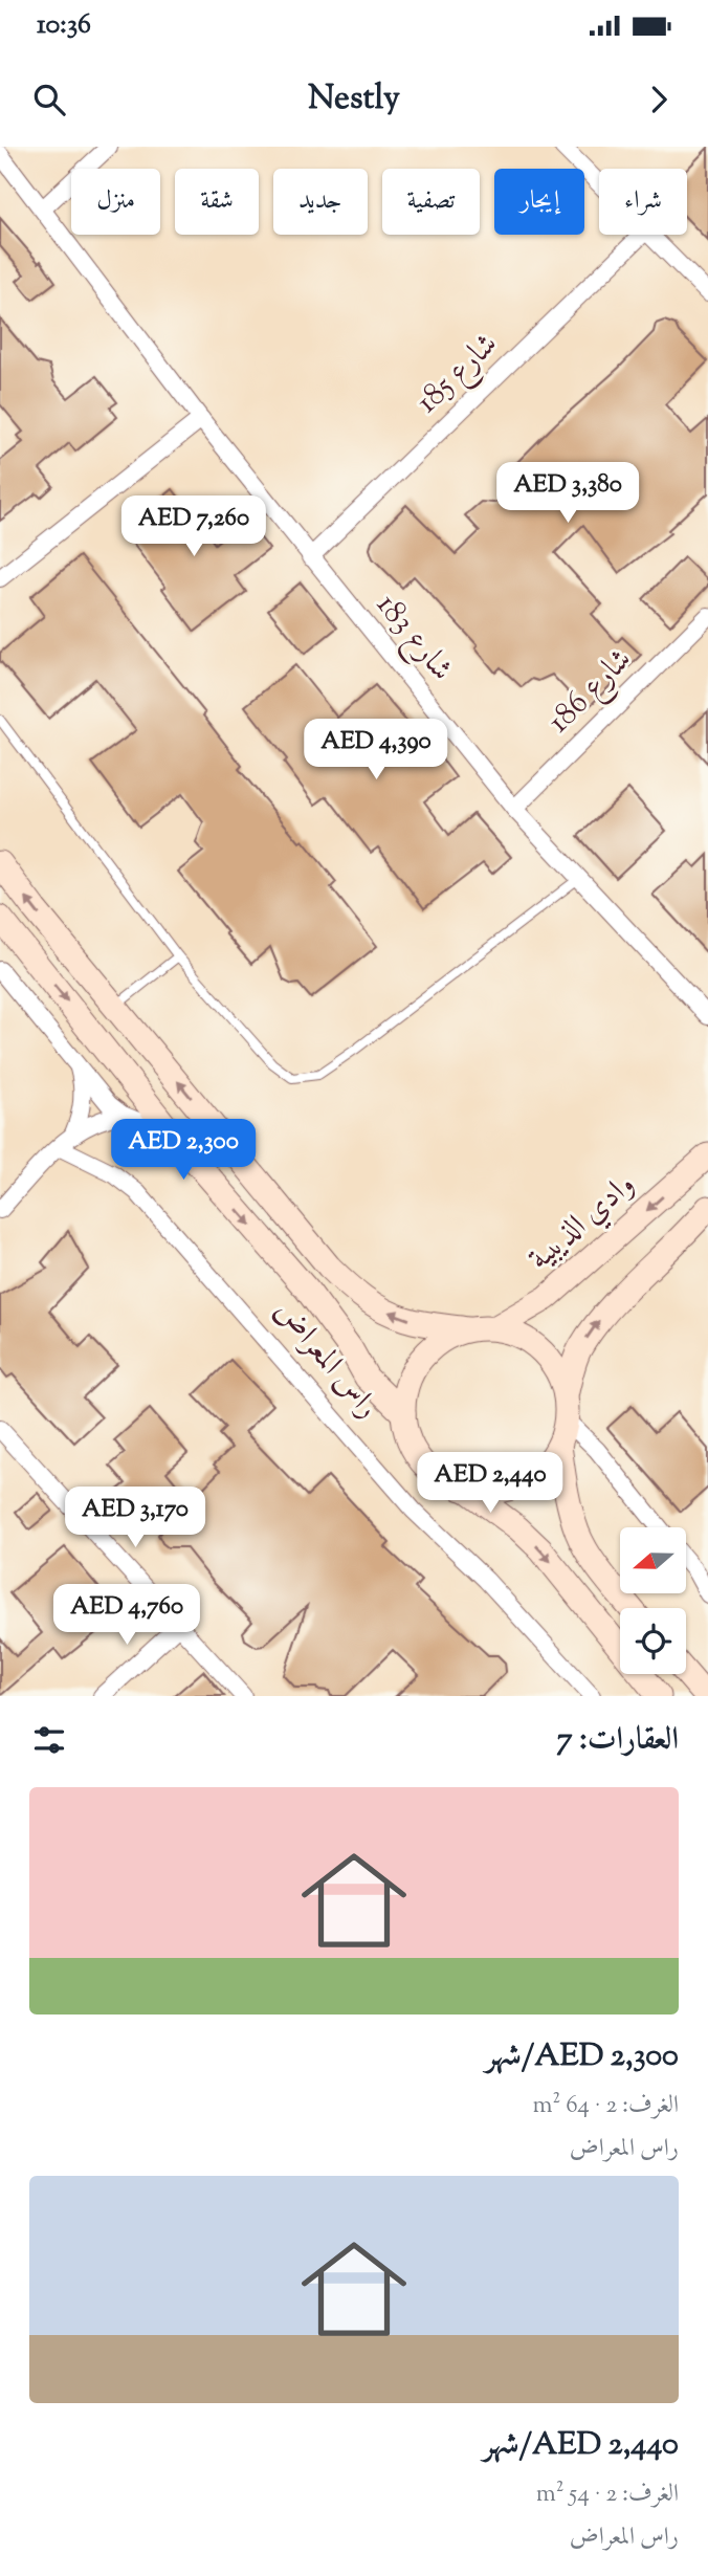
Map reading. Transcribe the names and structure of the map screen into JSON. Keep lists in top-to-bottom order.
{
  "streets": {
    "street": [
      "شارع 185",
      "شارع 183",
      "شارع 186",
      "وادي الذيبية",
      "راس المعراض"
    ]
  },
  "crossings": [
    ["شارع 185", "شارع 183"],
    ["شارع 183", "شارع 186"],
    ["وادي الذيبية", "راس المعراض"]
  ],
  "north": "left",
  "page": {
    "status": "10:36",
    "header": "Nestly",
    "chip": [
      "شراء",
      "إيجار",
      "تصفية",
      "جديد",
      "شقة",
      "منزل"
    ],
    "price": [
      "AED 3,380",
      "AED 7,260",
      "AED 4,390",
      "AED 2,300",
      "AED 2,440",
      "AED 3,170",
      "AED 4,760"
    ],
    "heading": "العقارات: 7",
    "list": [
      {
        "name": "AED 2,300/شهر",
        "note": "الغرف: 2 · 64 m² · راس المعراض"
      },
      {
        "name": "AED 2,440/شهر",
        "note": "الغرف: 2 · 54 m² · راس المعراض"
      }
    ]
  }
}
